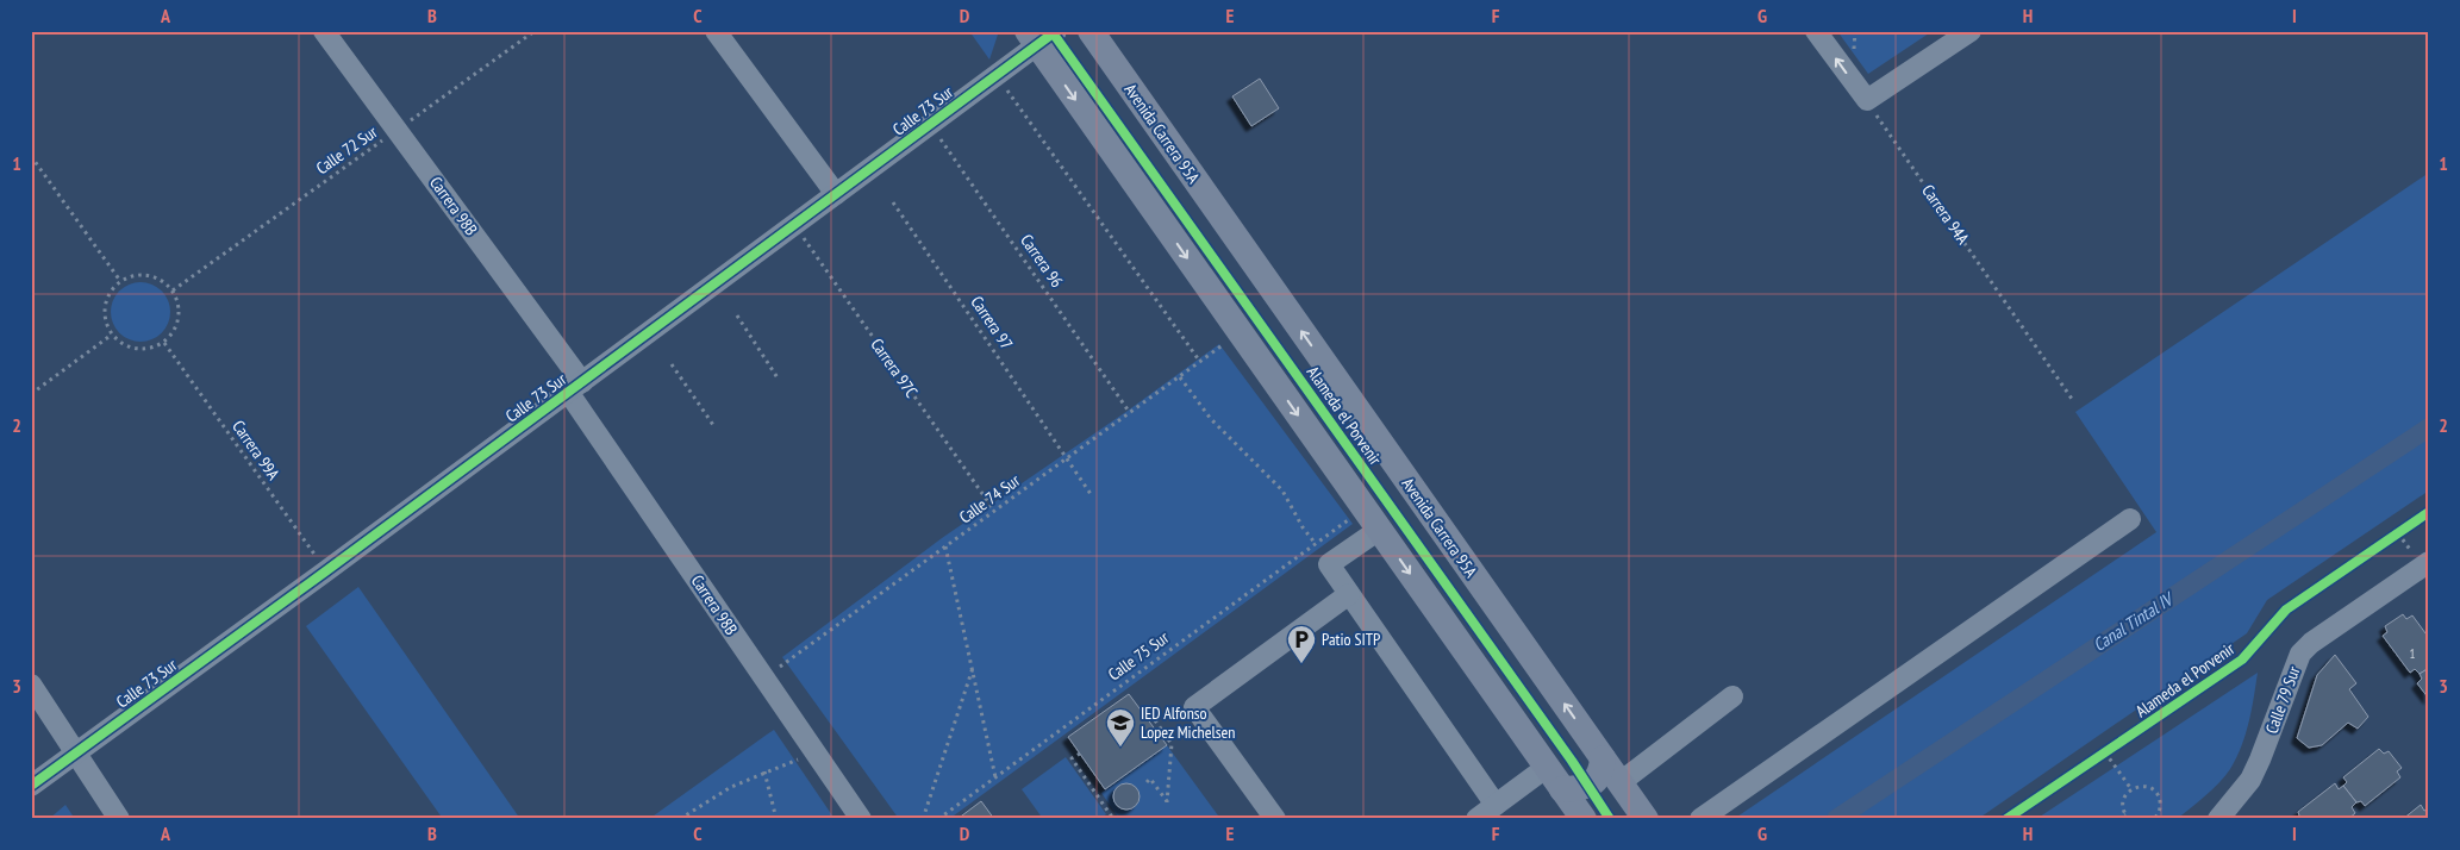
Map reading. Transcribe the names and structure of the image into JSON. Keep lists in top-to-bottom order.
{
  "streets": {
    "main road": ["Avenida Carrera 95A"],
    "street": ["Calle 73 Sur", "Carrera 98B", "Calle 79 Sur"],
    "path": [
      "Calle 72 Sur",
      "Carrera 94A",
      "Carrera 96",
      "Carrera 97",
      "Carrera 97C",
      "Carrera 99A",
      "Calle 74 Sur",
      "Calle 75 Sur"
    ],
    "cycle path": ["Alameda el Porvenir"]
  },
  "crossings": [
    ["Calle 73 Sur", "Carrera 98B"],
    ["Calle 73 Sur", "Carrera 96"],
    ["Calle 73 Sur", "Carrera 97C"],
    ["Calle 73 Sur", "Carrera 99A"],
    ["Calle 72 Sur", "Carrera 98B"],
    ["Calle 72 Sur", "Carrera 99A"],
    ["Carrera 98B", "Calle 74 Sur"],
    ["Carrera 96", "Calle 74 Sur"],
    ["Carrera 97", "Calle 74 Sur"],
    ["Carrera 97C", "Calle 74 Sur"]
  ],
  "water": ["Canal Tintal IV"],
  "places": {
    "parking": ["Patio SITP"],
    "school or university": ["IED Alfonso Lopez Michelsen"]
  },
  "house_numbers": ["1"],
  "grid": {
    "columns": [
      "A",
      "B",
      "C",
      "D",
      "E",
      "F",
      "G",
      "H",
      "I"
    ],
    "rows": ["1", "2", "3"]
  }
}
